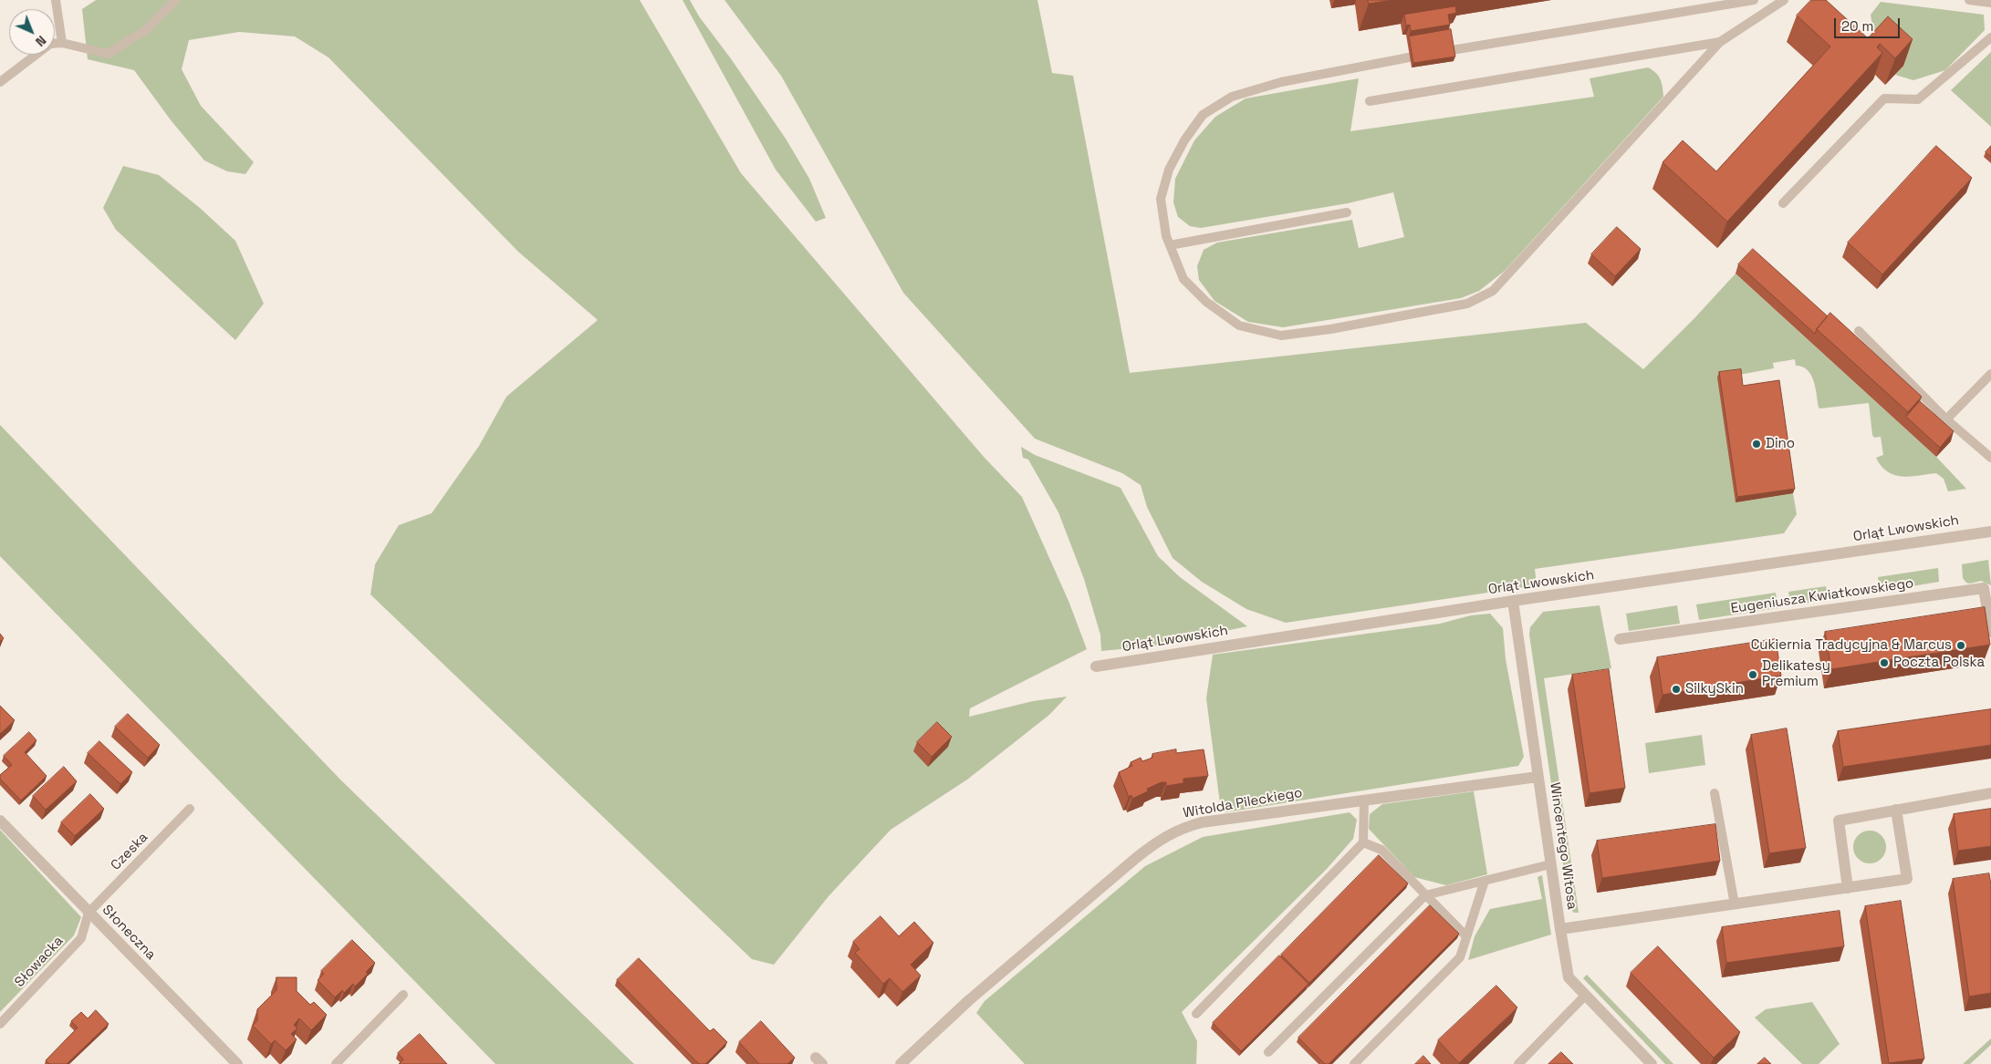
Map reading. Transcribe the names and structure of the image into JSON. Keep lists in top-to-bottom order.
{
  "streets": {
    "street": [
      "Orląt Lwowskich",
      "Eugeniusza Kwiatkowskiego",
      "Witolda Pileckiego",
      "Wincentego Witosa",
      "Słoneczna"
    ],
    "lane": ["Czeska", "Słowacka"]
  },
  "crossings": [
    ["Orląt Lwowskich", "Wincentego Witosa"],
    ["Witolda Pileckiego", "Wincentego Witosa"],
    ["Czeska", "Słoneczna"],
    ["Czeska", "Słowacka"],
    ["Słoneczna", "Słowacka"]
  ],
  "places": [
    "Dino",
    "Cukiernia Tradycyjna & Marcus",
    "Poczta Polska",
    "Delikatesy Premium",
    "SilkySkin"
  ],
  "scale_bar": "20 m",
  "north": "bottom right"
}
